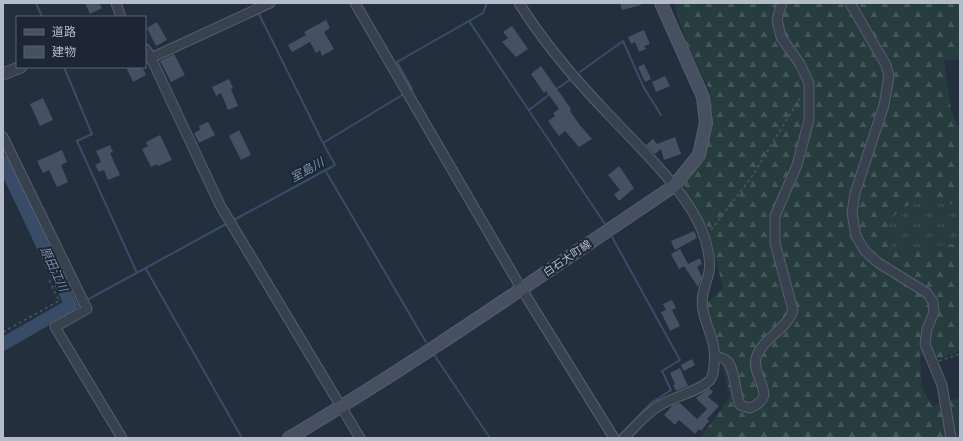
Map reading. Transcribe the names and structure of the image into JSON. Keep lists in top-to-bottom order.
{
  "streets": {
    "main road": ["白石大町線"]
  },
  "water": ["室島川", "原田江川"],
  "legend": ["道路", "建物"]
}
